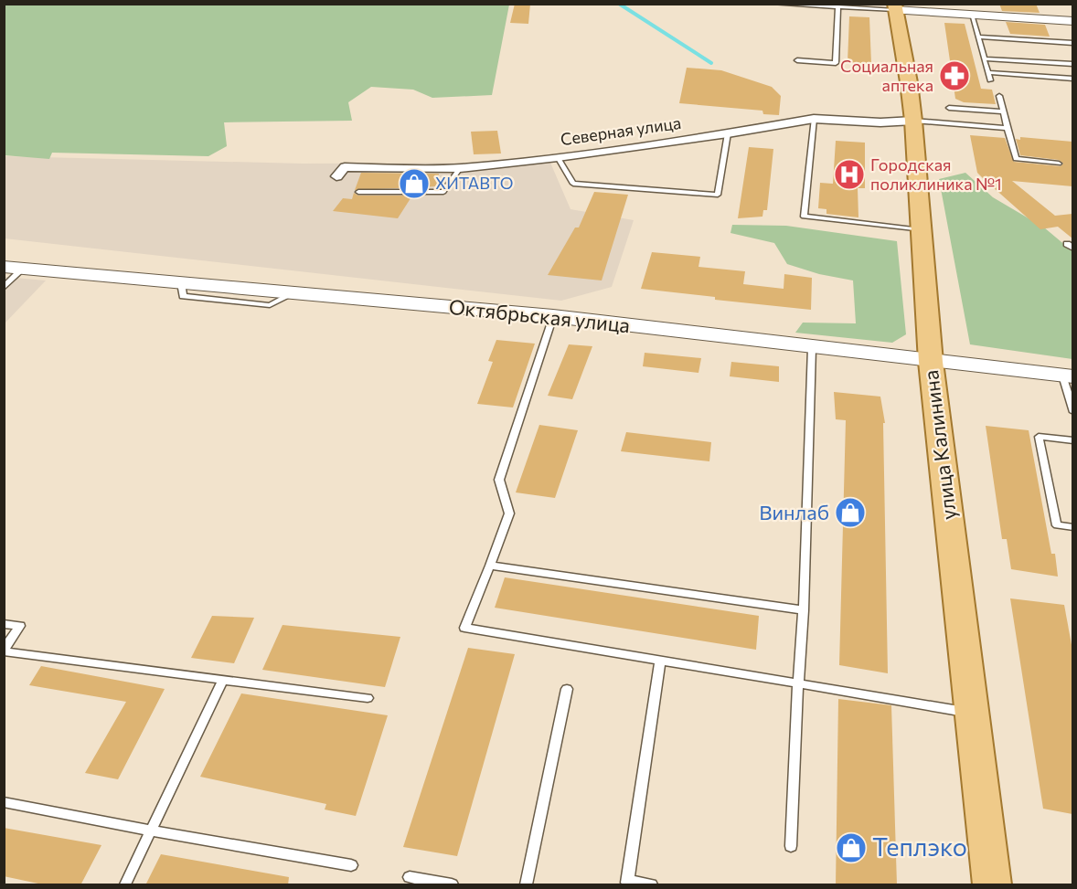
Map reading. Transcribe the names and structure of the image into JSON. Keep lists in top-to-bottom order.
{
  "streets": {
    "main road": ["Октябрьская улица", "улица Калинина"],
    "street": ["Северная улица"]
  },
  "crossings": [
    ["Северная улица", "улица Калинина"],
    ["Октябрьская улица", "улица Калинина"]
  ],
  "places": {
    "pharmacy": ["Социальная аптека"],
    "hospital": ["Городская поликлиника №1"],
    "shop": ["ХИТАВТО", "Винлаб", "Теплэко"]
  }
}
